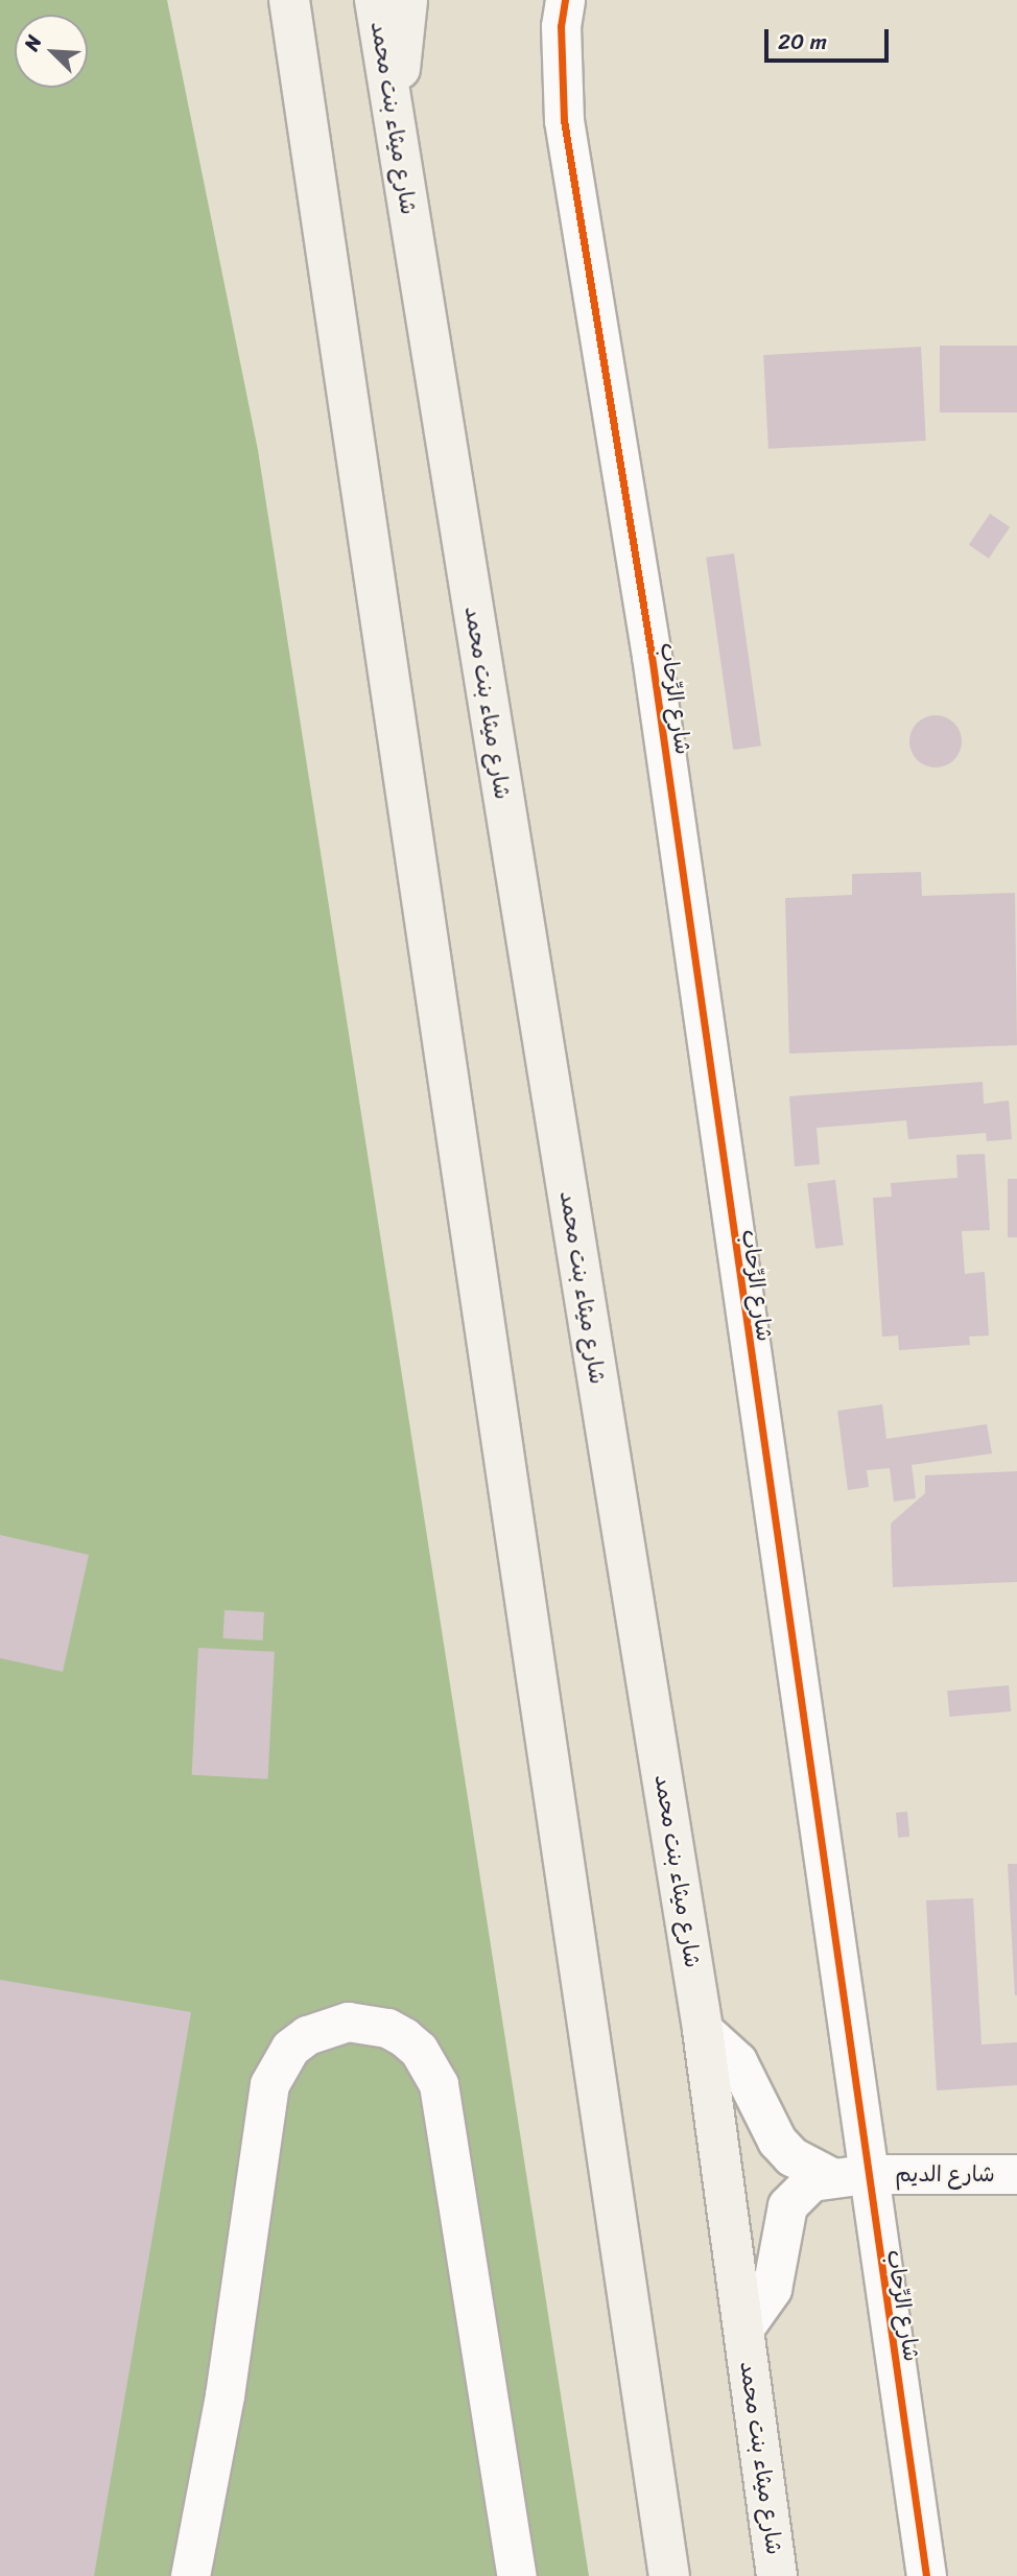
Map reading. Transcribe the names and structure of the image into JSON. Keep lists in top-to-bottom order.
{
  "streets": {
    "main road": ["شارع ميثاء بنت محمد"],
    "street": ["شارع الرِّحاب", "شارع الديم"]
  },
  "crossings": [
    ["شارع ميثاء بنت محمد", "شارع الديم"],
    ["شارع الرِّحاب", "شارع الديم"]
  ],
  "scale_bar": "20 m",
  "north": "top left"
}
